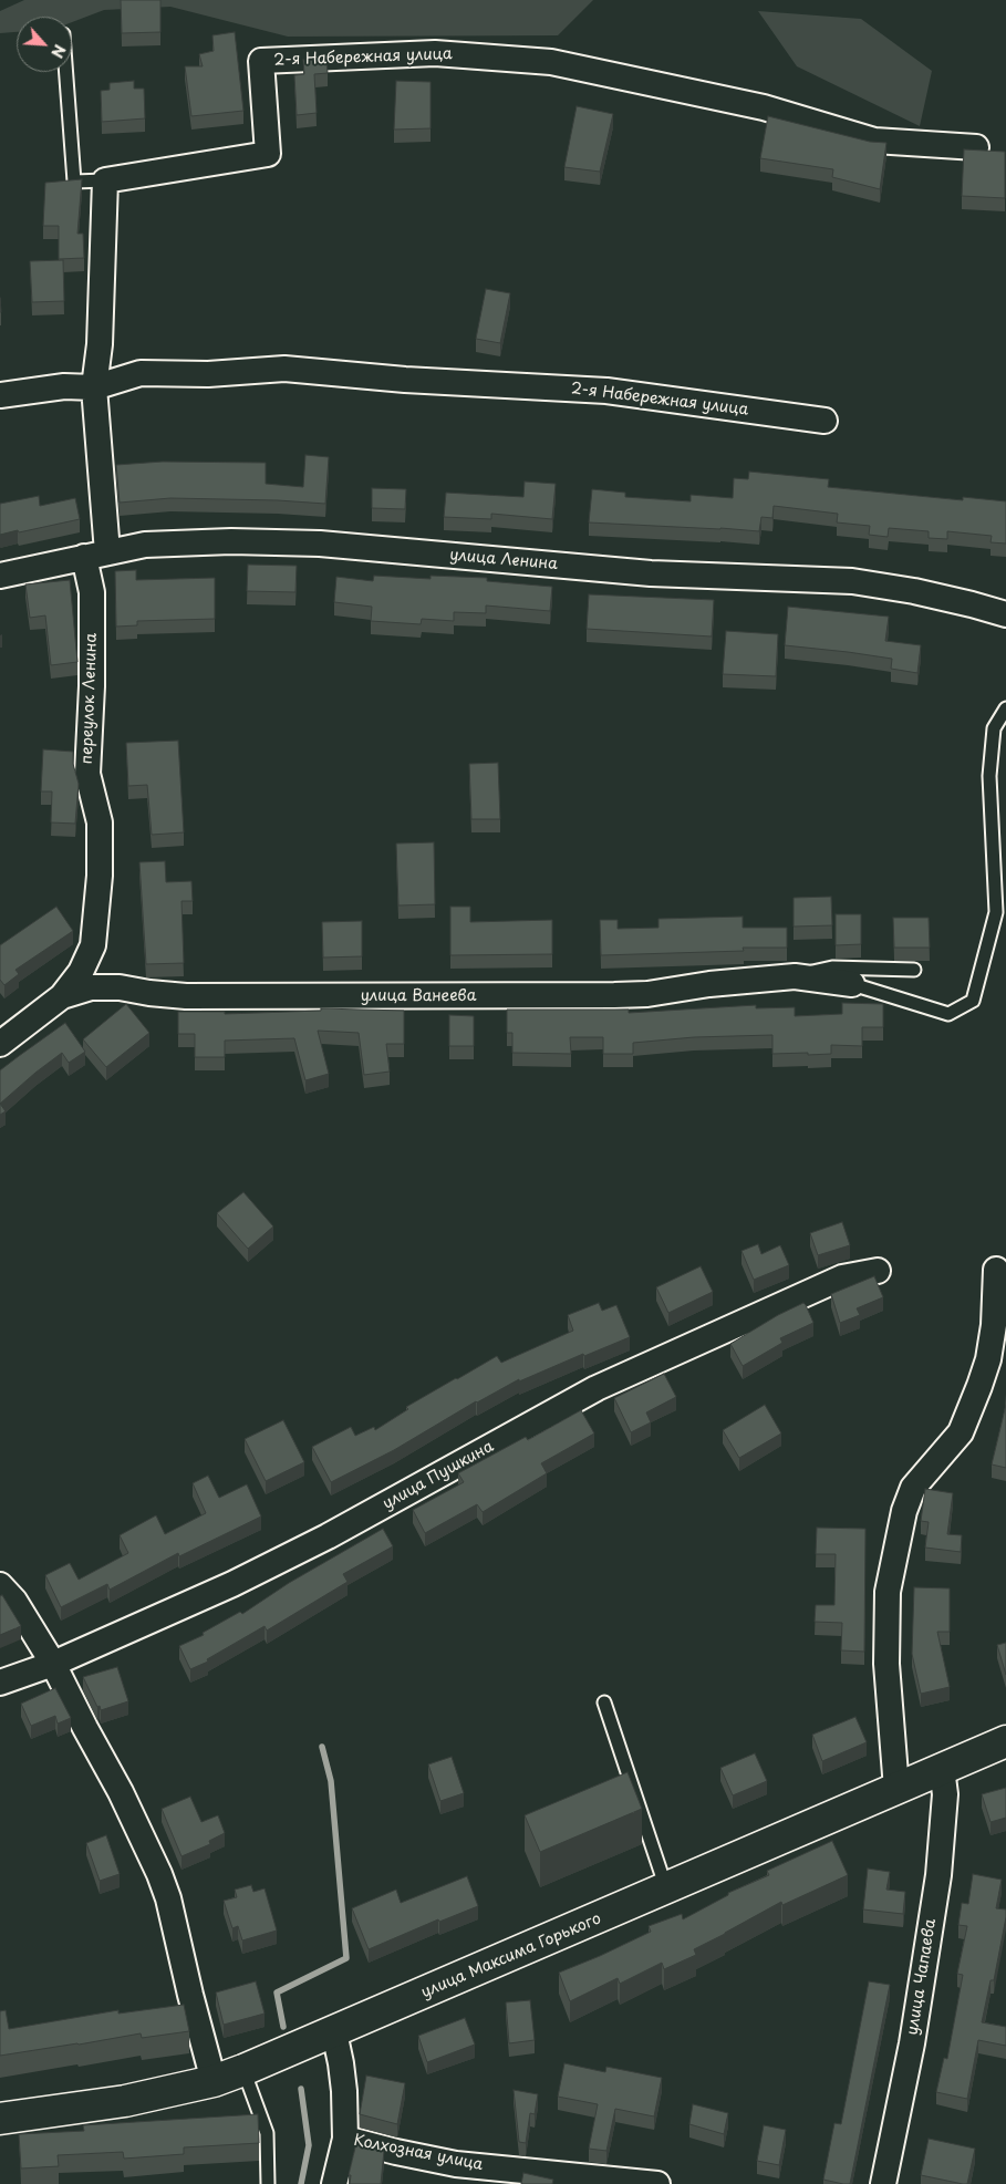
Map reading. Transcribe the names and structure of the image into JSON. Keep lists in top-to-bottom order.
{
  "streets": {
    "street": [
      "2-я Набережная улица",
      "улица Ленина",
      "переулок Ленина",
      "улица Ванеева",
      "улица Пушкина",
      "улица Максима Горького",
      "улица Чапаева",
      "Колхозная улица"
    ]
  },
  "crossings": [
    ["2-я Набережная улица", "переулок Ленина"],
    ["улица Ленина", "переулок Ленина"],
    ["переулок Ленина", "улица Ванеева"],
    ["улица Максима Горького", "улица Чапаева"]
  ],
  "north": "bottom right"
}
